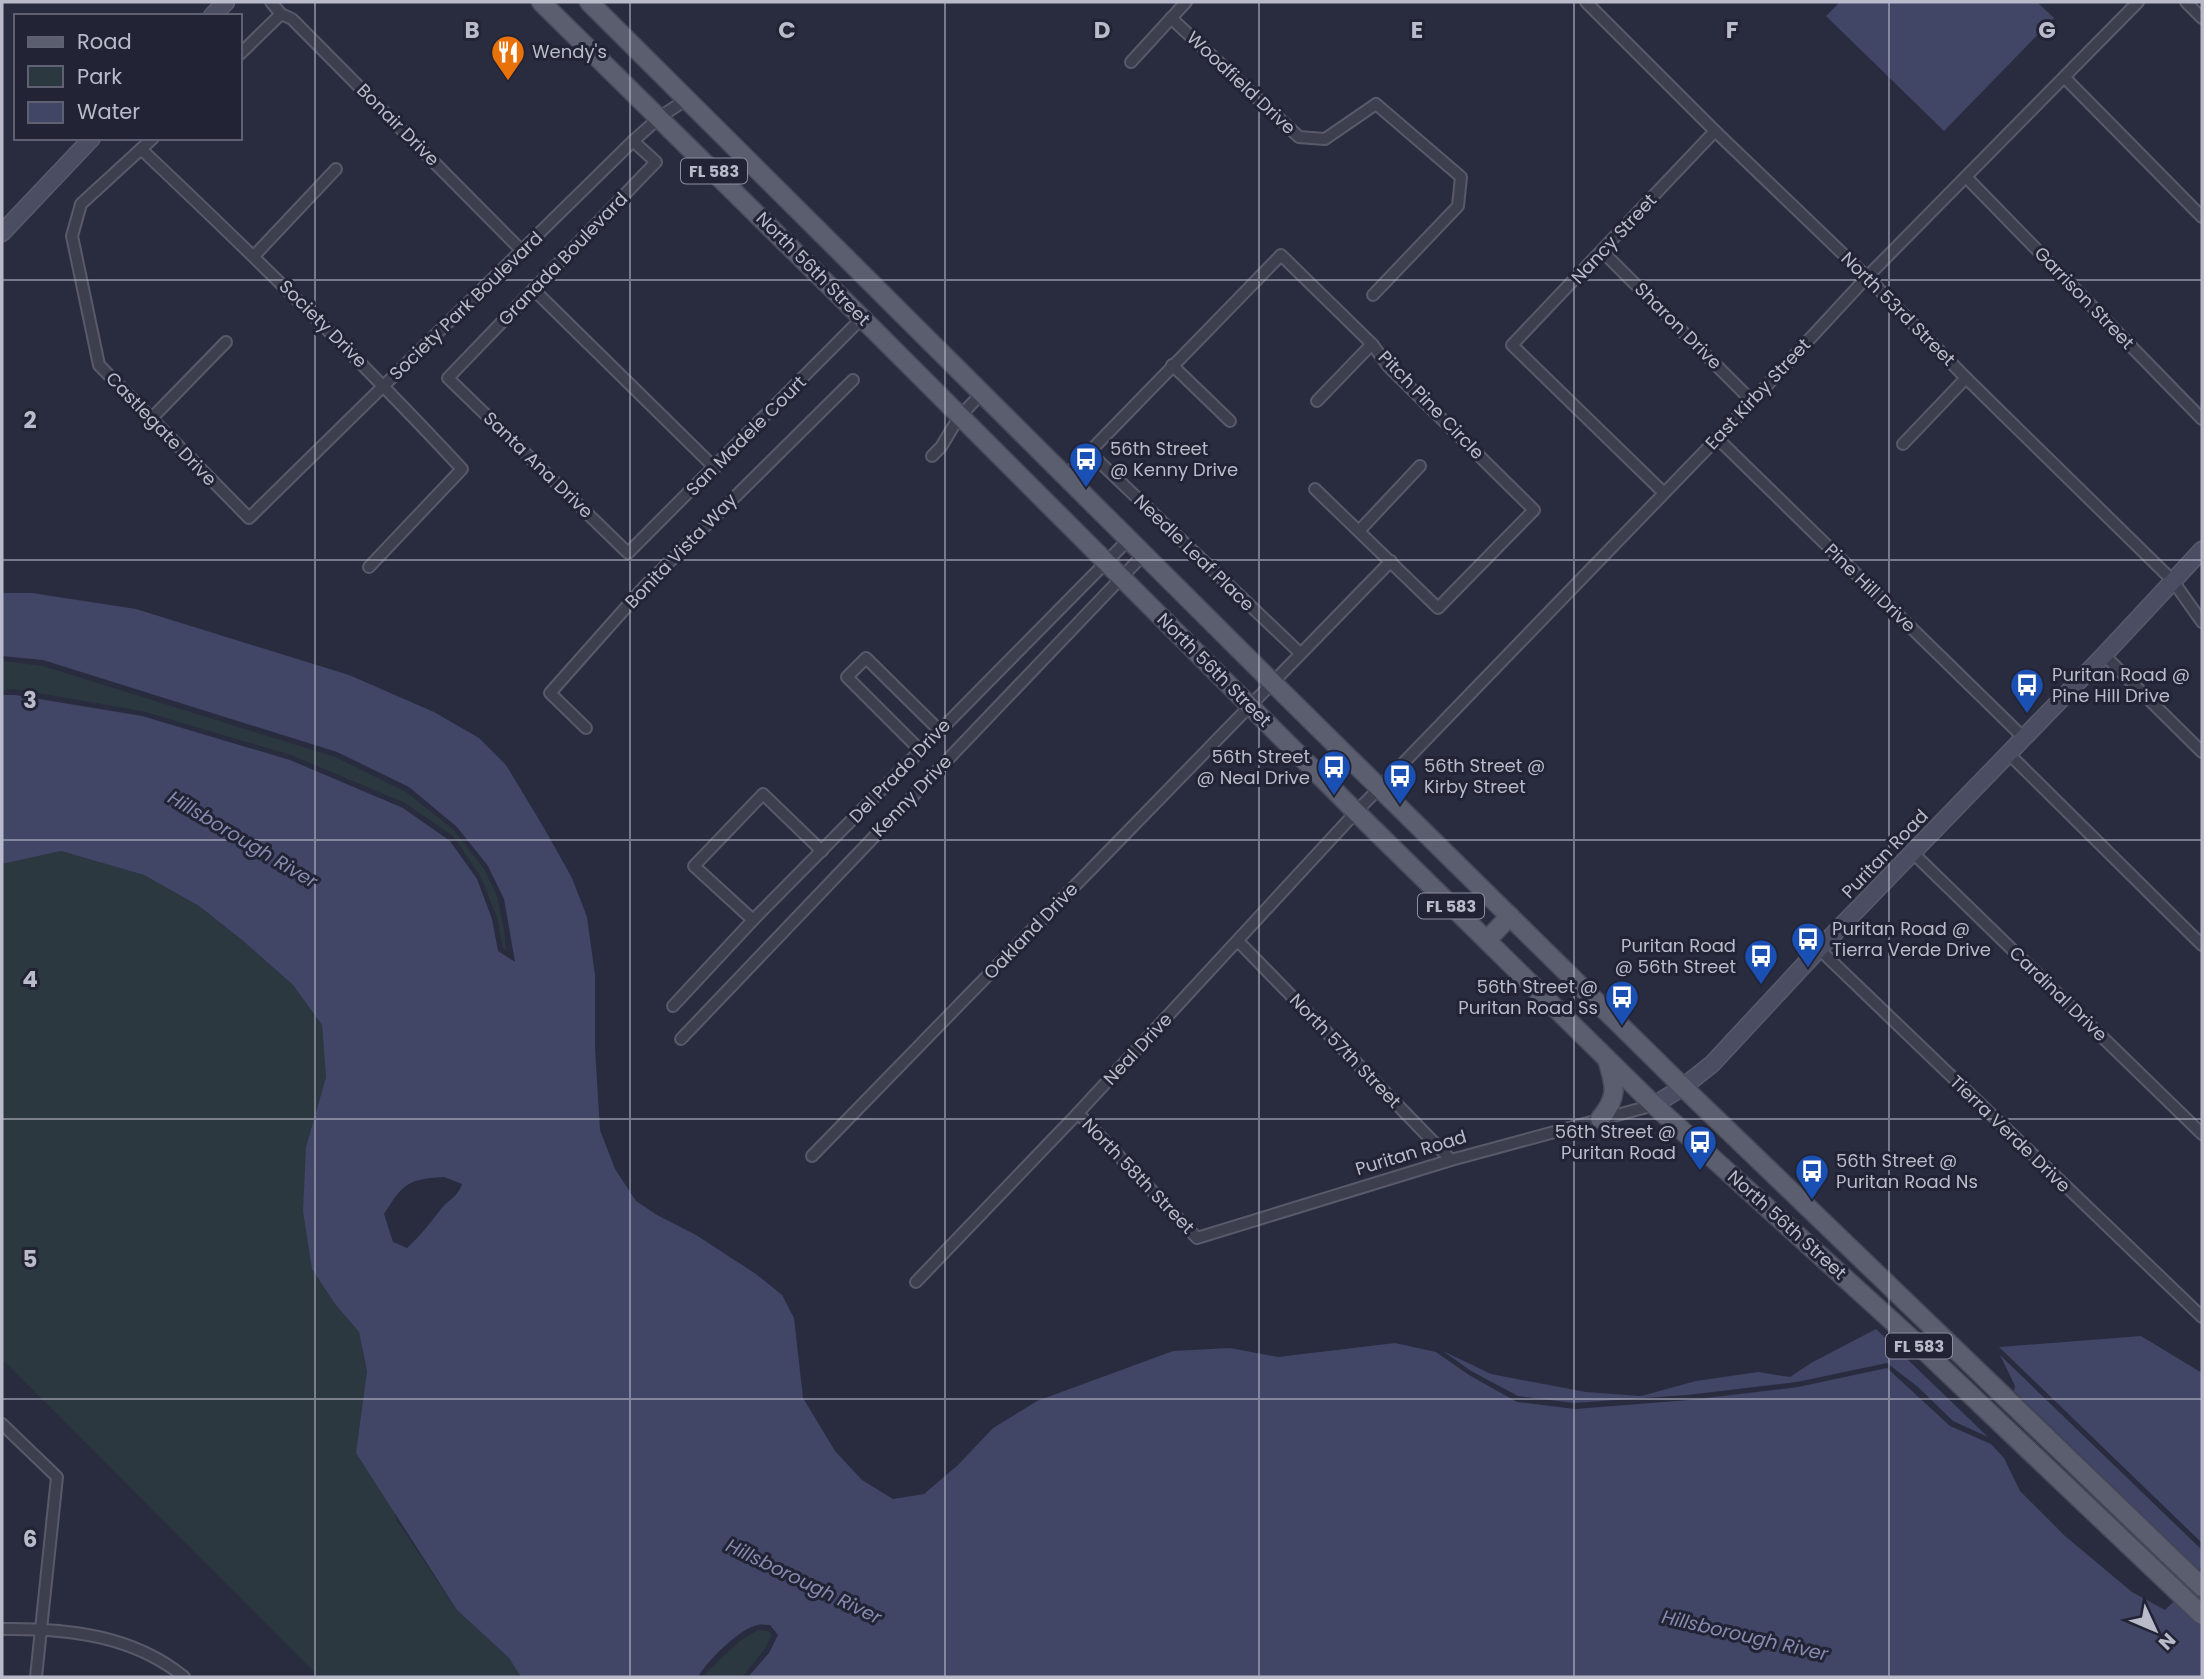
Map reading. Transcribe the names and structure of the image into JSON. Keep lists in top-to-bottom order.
{
  "streets": {
    "main road": ["FL 583", "North 56th Street"],
    "street": [
      "Woodfield Drive",
      "Bonair Drive",
      "Nancy Street",
      "Granada Boulevard",
      "Garrison Street",
      "Society Park Boulevard",
      "North 53rd Street",
      "Society Drive",
      "Sharon Drive",
      "East Kirby Street",
      "Pitch Pine Circle",
      "Castlegate Drive",
      "San Madele Court",
      "Santa Ana Drive",
      "Bonita Vista Way",
      "Needle Leaf Place",
      "Pine Hill Drive",
      "Del Prado Drive",
      "Kenny Drive",
      "Puritan Road",
      "Oakland Drive",
      "Cardinal Drive",
      "Neal Drive",
      "North 57th Street",
      "Tierra Verde Drive",
      "North 58th Street"
    ]
  },
  "crossings": [
    ["Bonair Drive", "Society Park Boulevard"],
    ["Nancy Street", "North 53rd Street"],
    ["Nancy Street", "Sharon Drive"],
    ["Nancy Street", "East Kirby Street"],
    ["Granada Boulevard", "Society Park Boulevard"],
    ["Granada Boulevard", "Santa Ana Drive"],
    ["North 56th Street", "Society Park Boulevard"],
    ["North 56th Street", "East Kirby Street"],
    ["North 56th Street", "Pitch Pine Circle"],
    ["North 56th Street", "San Madele Court"],
    ["North 56th Street", "Del Prado Drive"],
    ["North 56th Street", "Kenny Drive"],
    ["North 56th Street", "Puritan Road"],
    ["North 56th Street", "Oakland Drive"],
    ["North 56th Street", "Neal Drive"],
    ["Garrison Street", "East Kirby Street"],
    ["Society Park Boulevard", "Society Drive"],
    ["Society Park Boulevard", "Castlegate Drive"],
    ["North 53rd Street", "East Kirby Street"],
    ["North 53rd Street", "Puritan Road"],
    ["Society Drive", "Castlegate Drive"],
    ["Sharon Drive", "East Kirby Street"],
    ["East Kirby Street", "Pine Hill Drive"],
    ["East Kirby Street", "Neal Drive"],
    ["Pitch Pine Circle", "Needle Leaf Place"],
    ["San Madele Court", "Santa Ana Drive"],
    ["Pine Hill Drive", "Puritan Road"],
    ["Puritan Road", "Cardinal Drive"],
    ["Puritan Road", "North 57th Street"],
    ["Puritan Road", "Tierra Verde Drive"],
    ["Puritan Road", "North 58th Street"],
    ["Neal Drive", "North 57th Street"],
    ["Neal Drive", "North 58th Street"]
  ],
  "water": ["Hillsborough River"],
  "places": {
    "restaurant": ["Wendy's"],
    "bus stop": [
      "56th Street @ Kenny Drive",
      "Puritan Road @ Pine Hill Drive",
      "56th Street @ Neal Drive",
      "56th Street @ Kirby Street",
      "Puritan Road @ Tierra Verde Drive",
      "Puritan Road @ 56th Street",
      "56th Street @ Puritan Road Ss",
      "56th Street @ Puritan Road",
      "56th Street @ Puritan Road Ns"
    ]
  },
  "legend": ["Road", "Park", "Water"],
  "north": "bottom right",
  "grid": {
    "columns": [
      "B",
      "C",
      "D",
      "E",
      "F",
      "G"
    ],
    "rows": [
      "2",
      "3",
      "4",
      "5",
      "6"
    ]
  }
}
